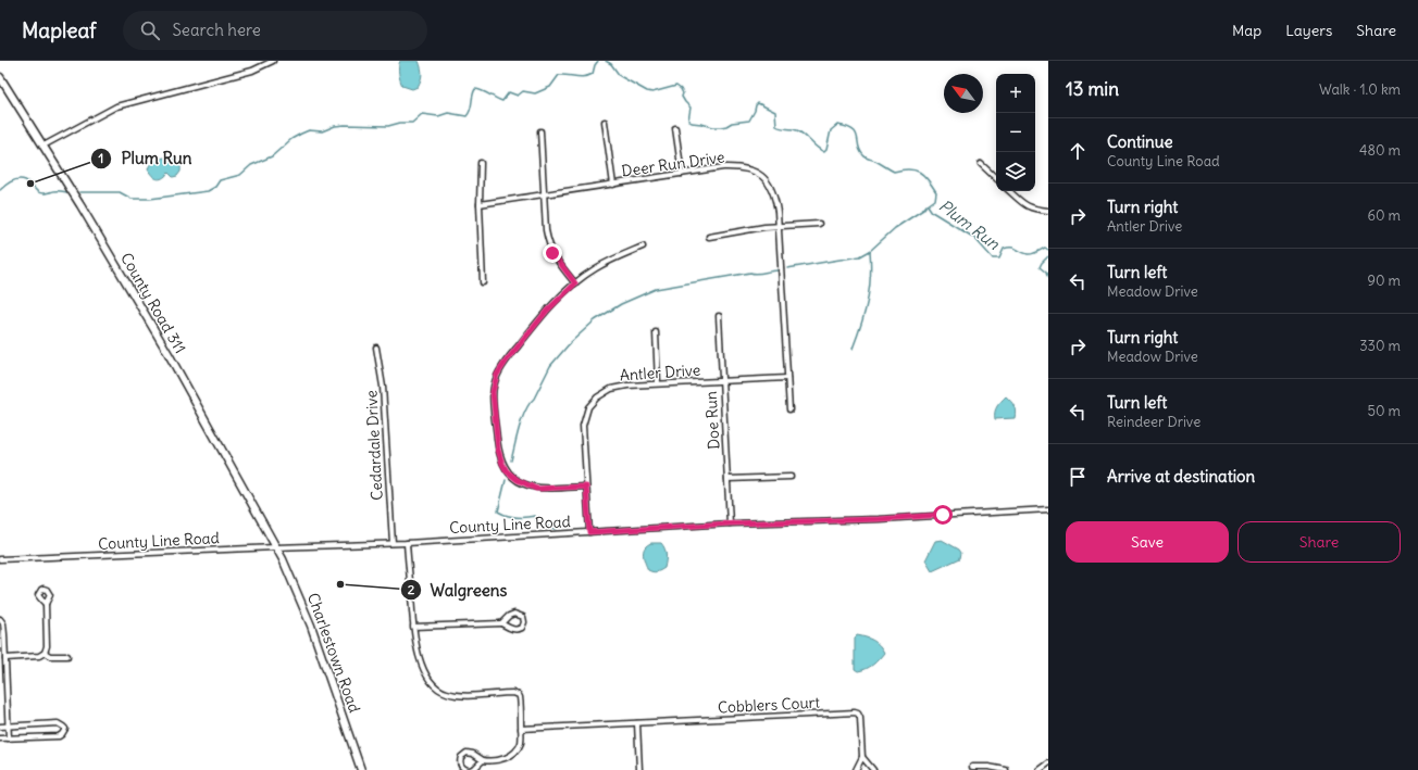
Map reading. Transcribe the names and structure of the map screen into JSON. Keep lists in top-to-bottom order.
{
  "streets": {
    "main road": ["County Road 311", "Charlestown Road"],
    "street": [
      "Deer Run Drive",
      "Antler Drive",
      "Doe Run",
      "Cedardale Drive",
      "County Line Road",
      "Cobblers Court"
    ]
  },
  "crossings": [
    ["Deer Run Drive", "Antler Drive"],
    ["County Road 311", "County Line Road"],
    ["County Road 311", "Charlestown Road"],
    ["Antler Drive", "Doe Run"],
    ["Antler Drive", "County Line Road"],
    ["Doe Run", "County Line Road"],
    ["Cedardale Drive", "County Line Road"],
    ["County Line Road", "Charlestown Road"]
  ],
  "water": ["Plum Run"],
  "places": ["Plum Run", "Walgreens"],
  "north": "top left",
  "page": {
    "header": "Mapleaf",
    "search": "Search here",
    "nav": ["Map", "Layers", "Share"],
    "heading": ["13 min", "Walk · 1.0 km"],
    "map_buttons": ["+", "−"],
    "list": [
      ["Continue", "County Line Road", "480 m"],
      ["Turn right", "Antler Drive", "60 m"],
      ["Turn left", "Meadow Drive", "90 m"],
      ["Turn right", "Meadow Drive", "330 m"],
      ["Turn left", "Reindeer Drive", "50 m"],
      "Arrive at destination"
    ],
    "buttons": ["Save", "Share"]
  }
}
